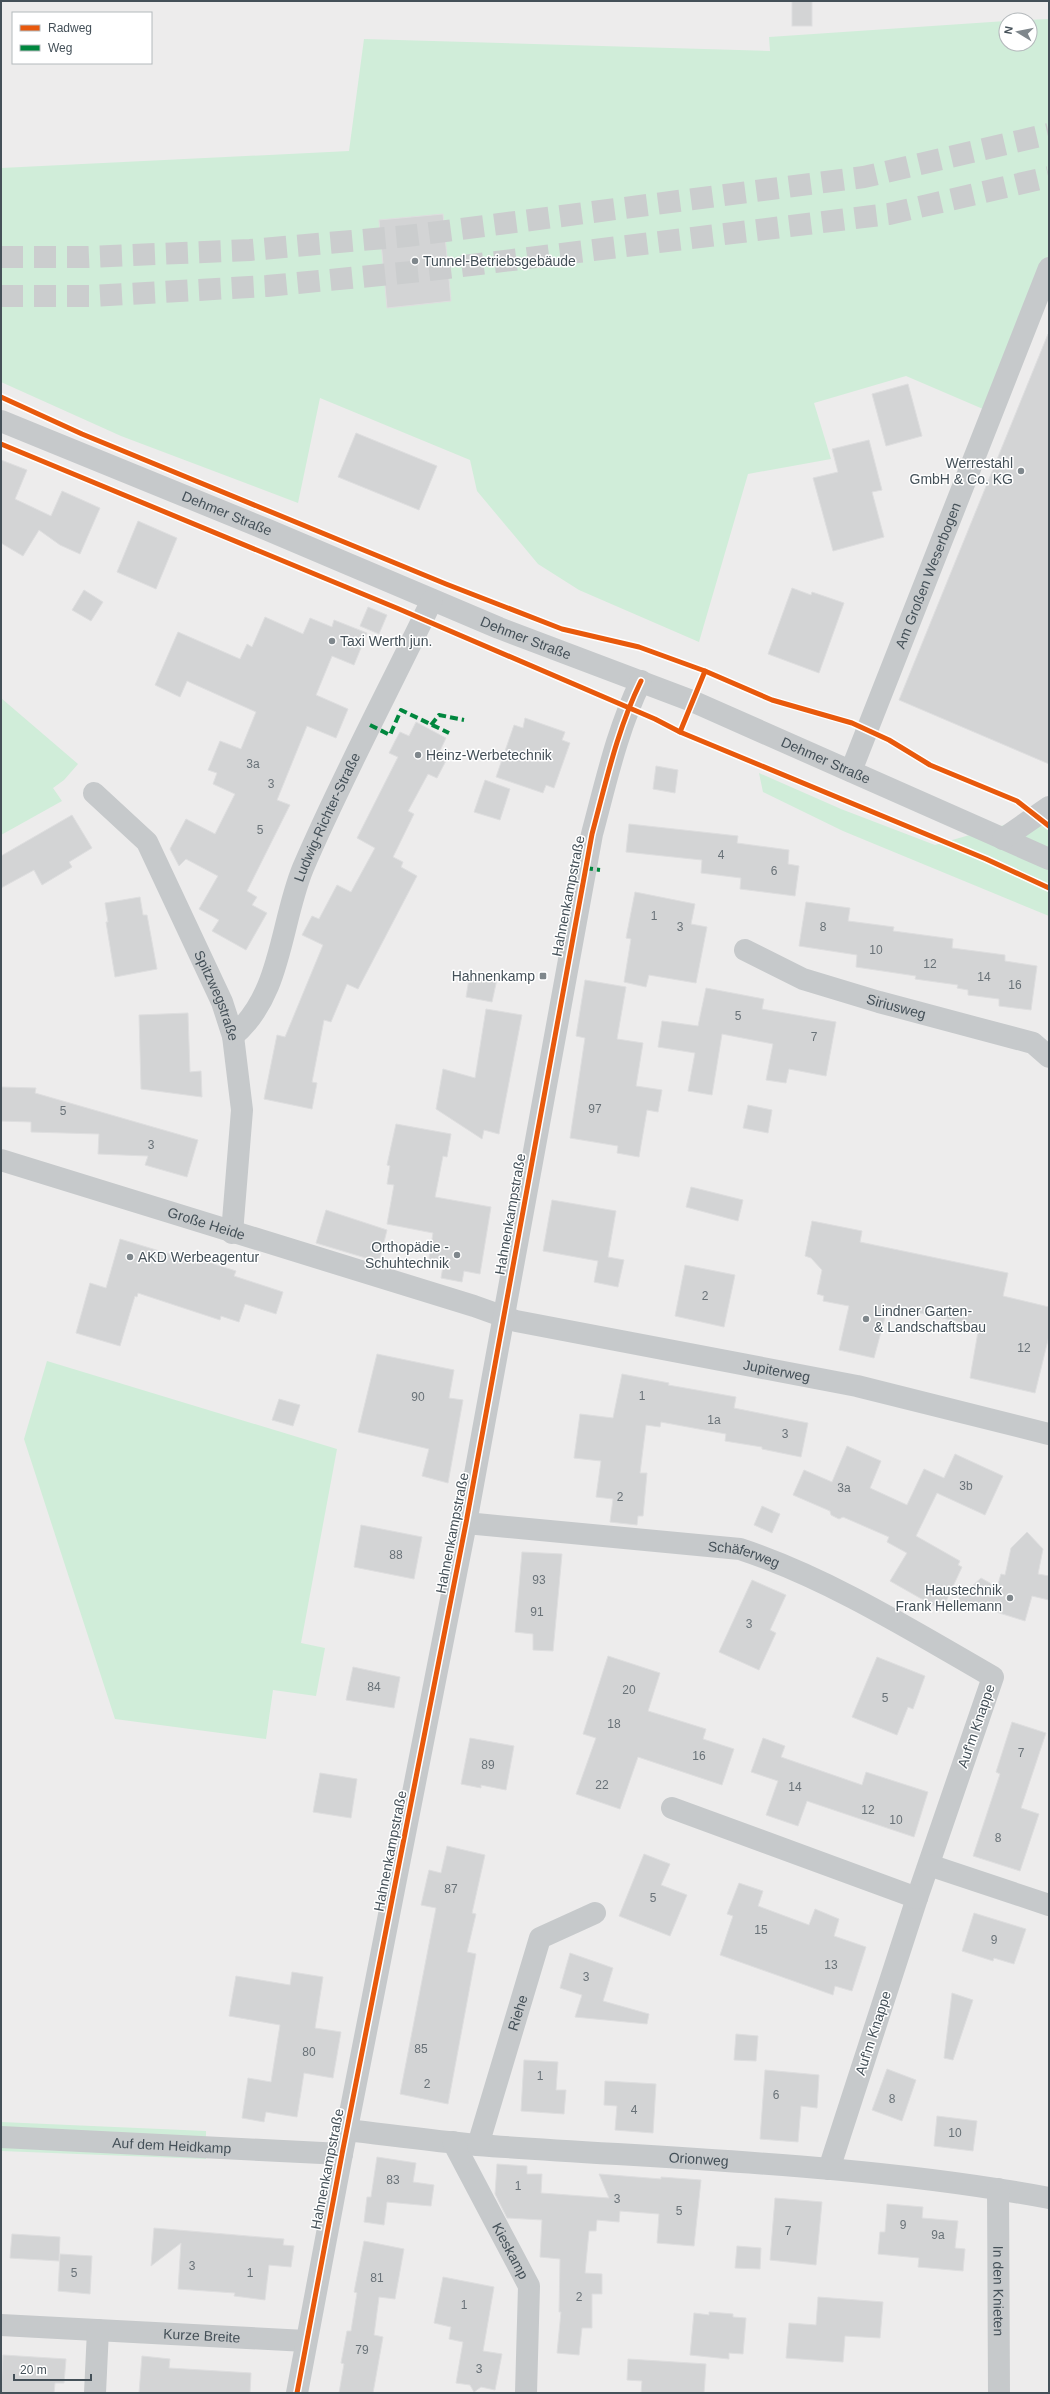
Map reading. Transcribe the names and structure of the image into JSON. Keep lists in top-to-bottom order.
{
  "streets": {
    "street": [
      "Dehmer Straße",
      "Am Großen Weserbogen",
      "Ludwig-Richter-Straße",
      "Hahnenkampstraße",
      "Spitzwegstraße",
      "Siriusweg",
      "Große Heide",
      "Jupiterweg",
      "Schäferweg",
      "Auf'm Knappe",
      "Riehe",
      "Auf dem Heidkamp",
      "Orionweg",
      "Kieskamp",
      "In den Knieten",
      "Kurze Breite"
    ]
  },
  "crossings": [
    ["Dehmer Straße", "Am Großen Weserbogen"],
    ["Dehmer Straße", "Ludwig-Richter-Straße"],
    ["Dehmer Straße", "Hahnenkampstraße"],
    ["Ludwig-Richter-Straße", "Spitzwegstraße"],
    ["Hahnenkampstraße", "Große Heide"],
    ["Hahnenkampstraße", "Jupiterweg"],
    ["Hahnenkampstraße", "Schäferweg"],
    ["Hahnenkampstraße", "Auf dem Heidkamp"],
    ["Hahnenkampstraße", "Orionweg"],
    ["Hahnenkampstraße", "Kurze Breite"],
    ["Spitzwegstraße", "Große Heide"],
    ["Große Heide", "Jupiterweg"],
    ["Schäferweg", "Auf'm Knappe"],
    ["Auf'm Knappe", "Orionweg"],
    ["Riehe", "Orionweg"],
    ["Orionweg", "Kieskamp"],
    ["Orionweg", "In den Knieten"]
  ],
  "places": {
    "other": [
      "Tunnel-Betriebsgebäude",
      "Werrestahl GmbH & Co. KG",
      "Taxi Werth jun.",
      "Heinz-Werbetechnik",
      "Orthopädie - Schuhtechnik",
      "AKD Werbeagentur",
      "Lindner Garten- & Landschaftsbau",
      "Haustechnik Frank Hellemann"
    ],
    "transit": ["Hahnenkamp"]
  },
  "house_numbers": [
    "3a",
    "3",
    "5",
    "4",
    "6",
    "1",
    "3",
    "8",
    "10",
    "12",
    "14",
    "16",
    "5",
    "7",
    "97",
    "5",
    "3",
    "2",
    "12",
    "1",
    "90",
    "1a",
    "3",
    "3b",
    "3a",
    "2",
    "88",
    "93",
    "91",
    "3",
    "84",
    "20",
    "5",
    "18",
    "7",
    "16",
    "89",
    "22",
    "14",
    "12",
    "10",
    "8",
    "87",
    "5",
    "15",
    "9",
    "13",
    "3",
    "85",
    "80",
    "1",
    "2",
    "6",
    "8",
    "4",
    "10",
    "83",
    "1",
    "3",
    "5",
    "9",
    "7",
    "9a",
    "3",
    "5",
    "1",
    "81",
    "2",
    "1",
    "79",
    "3"
  ],
  "legend": ["Radweg", "Weg"],
  "scale_bar": "20 m",
  "north": "left"
}
